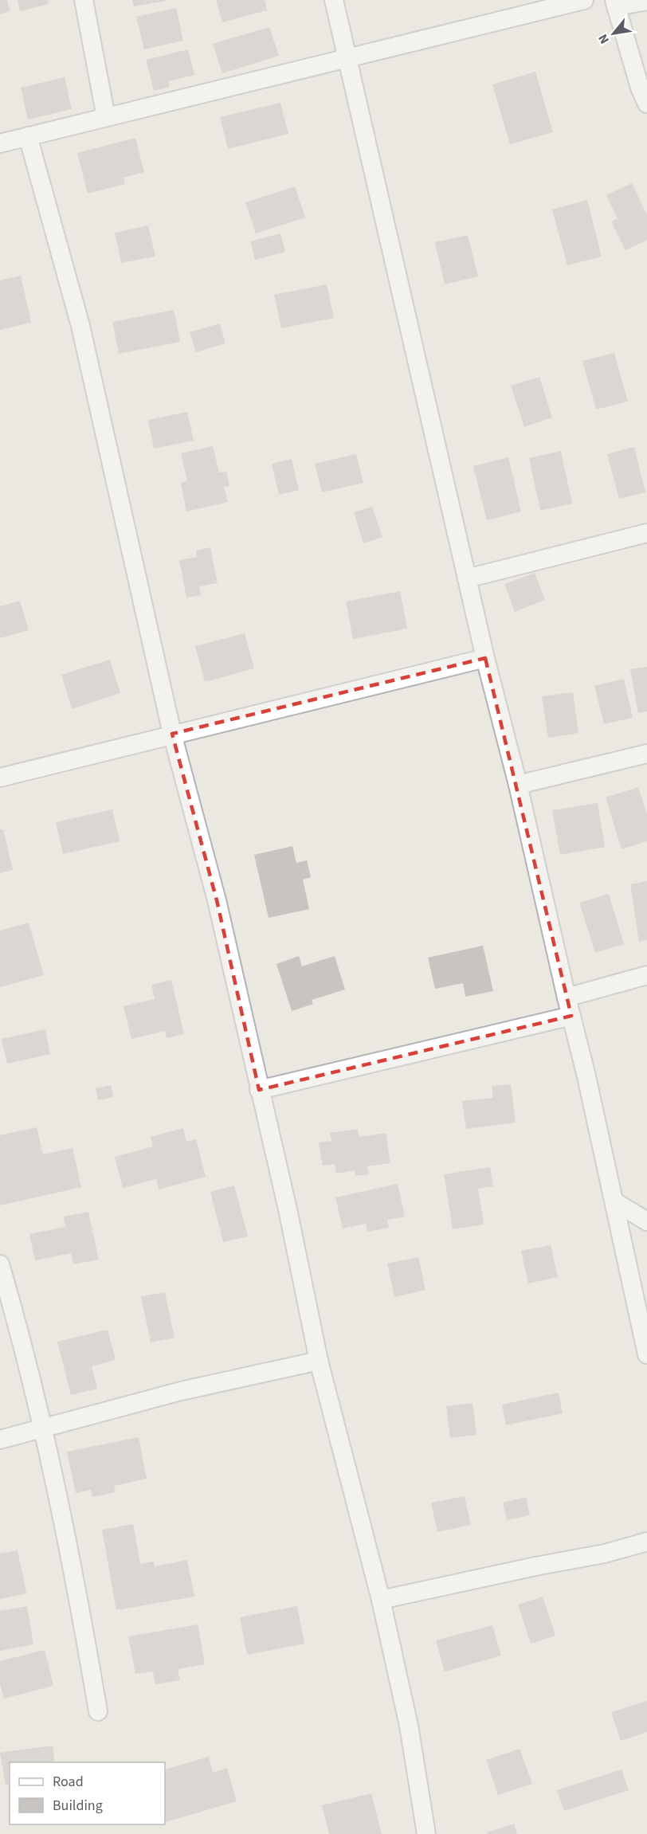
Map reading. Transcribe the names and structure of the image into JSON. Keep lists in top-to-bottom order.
{
  "legend": ["Road", "Building"],
  "north": "bottom left"
}
